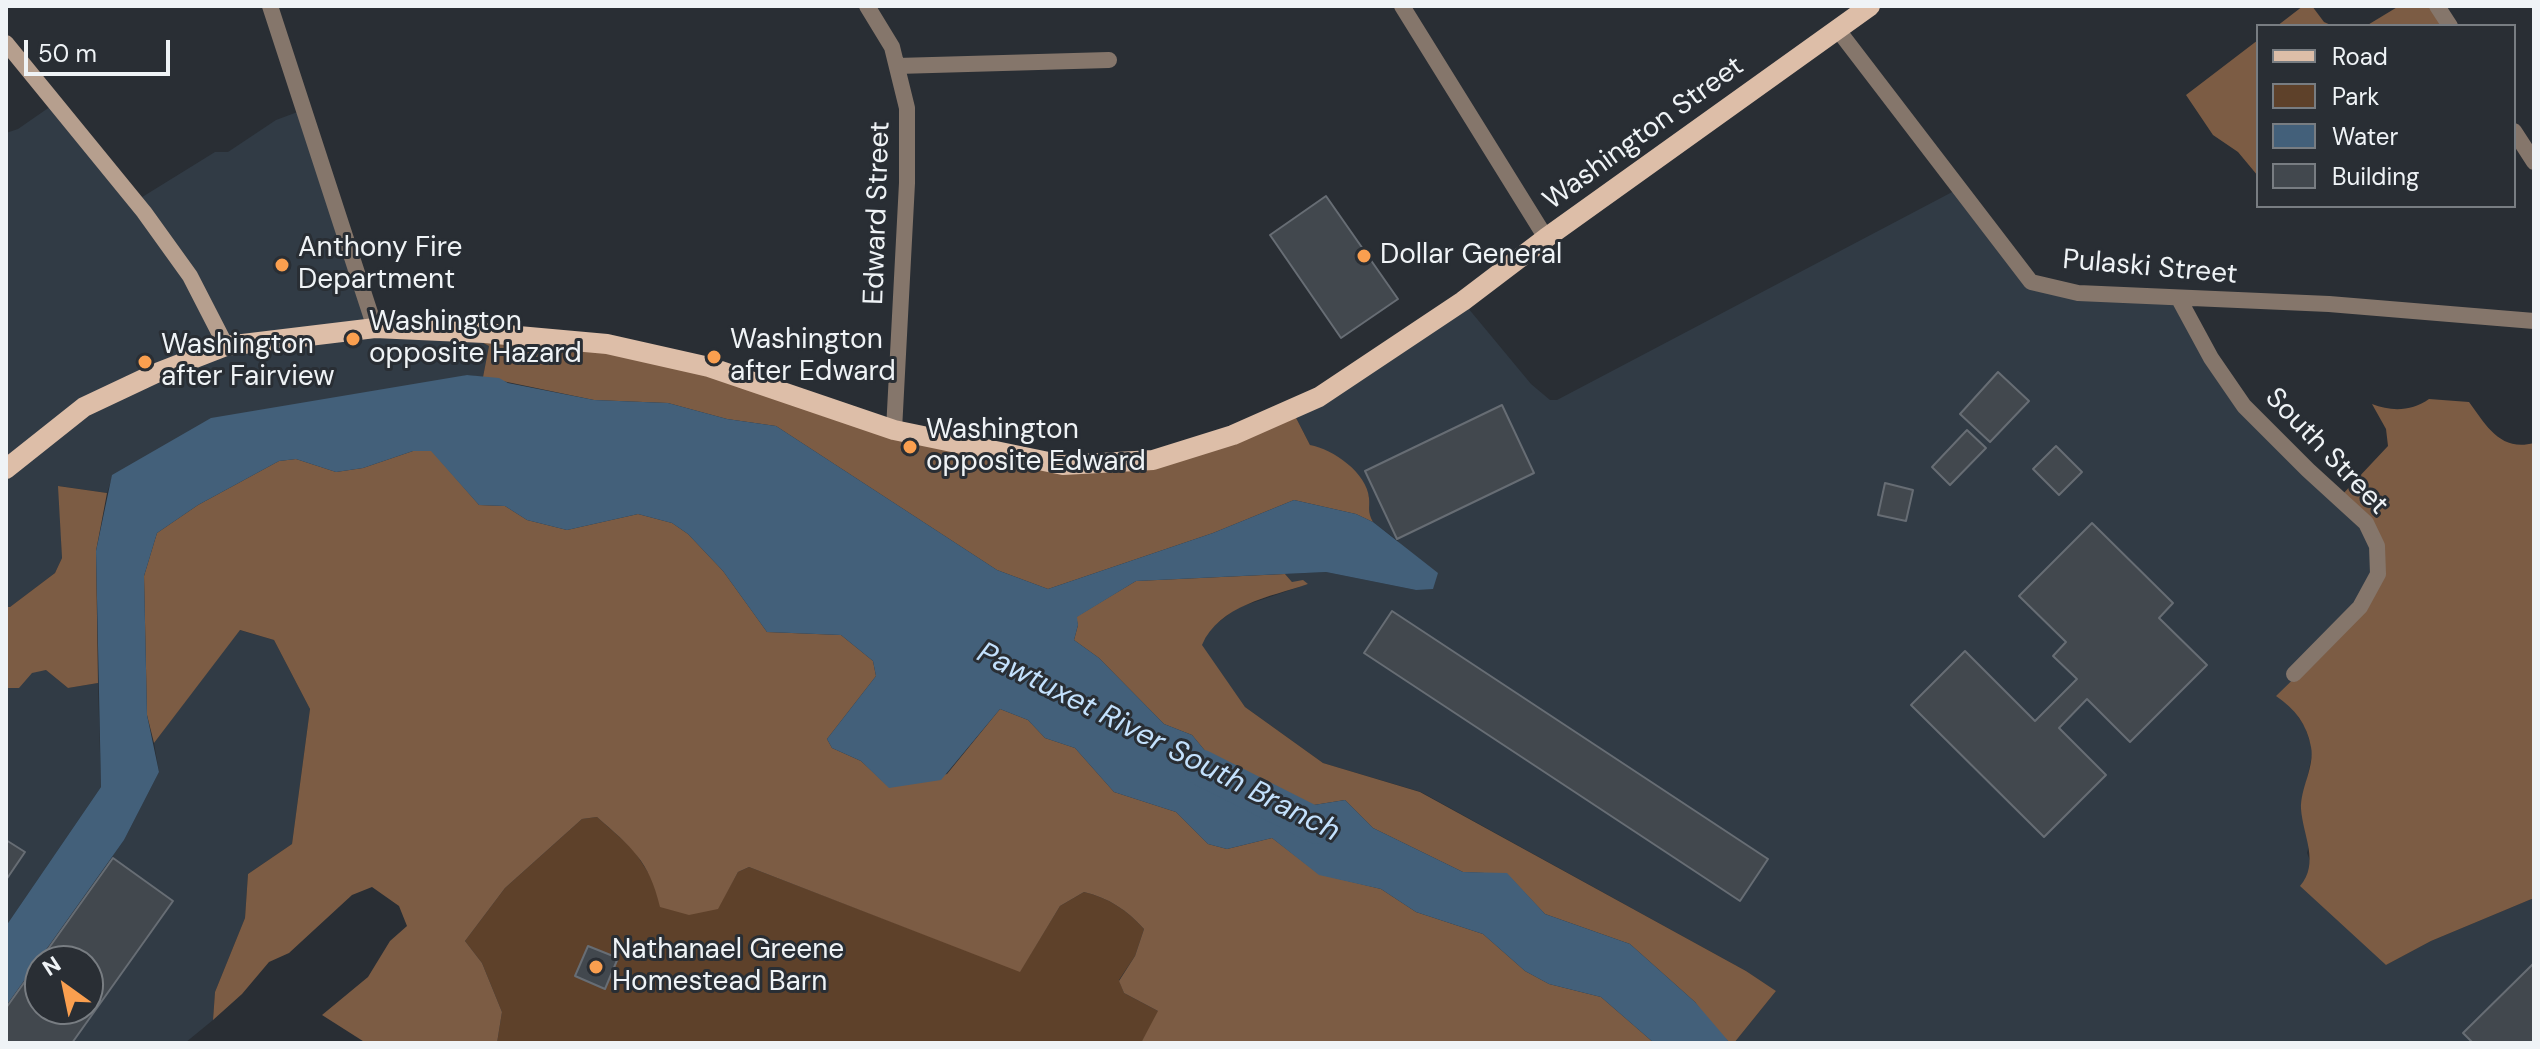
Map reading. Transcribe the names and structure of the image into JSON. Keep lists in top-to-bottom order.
{
  "streets": {
    "main road": ["Washington Street"],
    "street": ["Edward Street", "Pulaski Street", "South Street"]
  },
  "crossings": [
    ["Washington Street", "Edward Street"],
    ["Washington Street", "Pulaski Street"],
    ["Pulaski Street", "South Street"]
  ],
  "water": ["Pawtuxet River South Branch"],
  "places": [
    "Dollar General",
    "Anthony Fire Department",
    "Washington opposite Hazard",
    "Washington after Edward",
    "Washington after Fairview",
    "Washington opposite Edward",
    "Nathanael Greene Homestead Barn"
  ],
  "legend": [
    "Road",
    "Park",
    "Water",
    "Building"
  ],
  "scale_bar": "50 m",
  "north": "top left"
}
